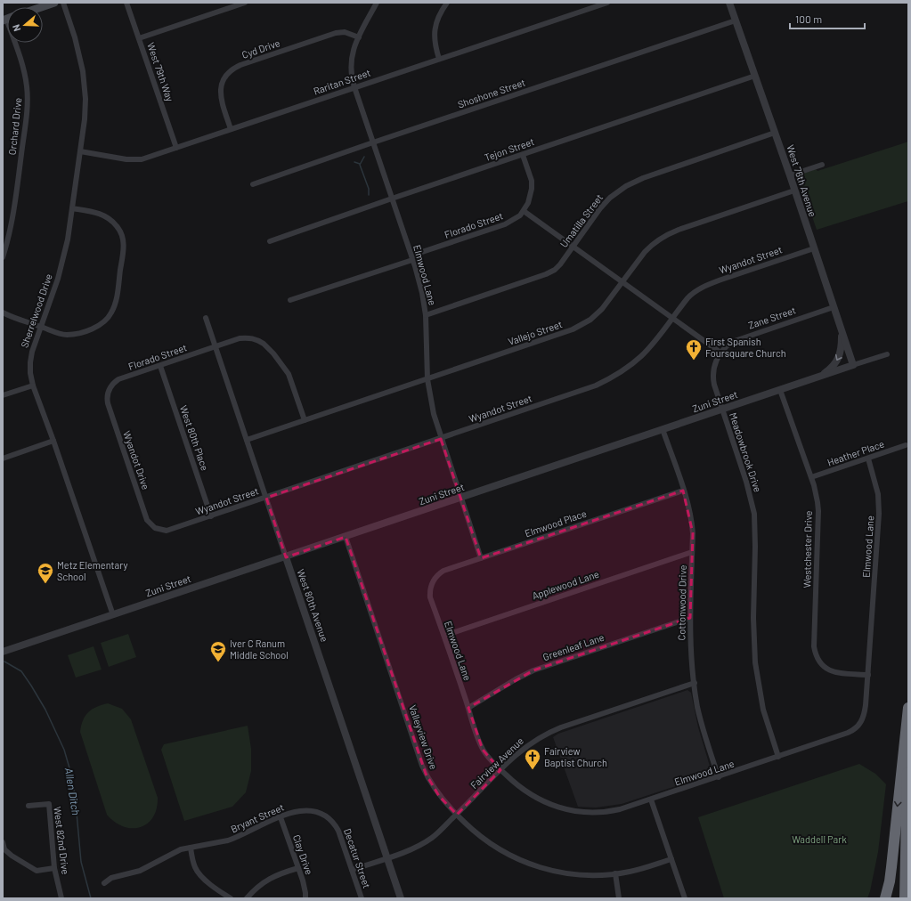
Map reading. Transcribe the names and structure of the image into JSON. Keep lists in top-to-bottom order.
{
  "streets": {
    "street": [
      "Cyd Drive",
      "West 79th Way",
      "Raritan Street",
      "Shoshone Street",
      "Orchard Drive",
      "Tejon Street",
      "West 76th Avenue",
      "Umatilla Street",
      "Florado Street",
      "Wyandot Street",
      "Elmwood Lane",
      "Sherrelwood Drive",
      "Zane Street",
      "Vallejo Street",
      "Zuni Street",
      "West 80th Place",
      "Meadowbrook Drive",
      "Heather Place",
      "Wyandot Drive",
      "Elmwood Place",
      "Westchester Drive",
      "Applewood Lane",
      "Cottonwood Drive",
      "West 80th Avenue",
      "Greenleaf Lane",
      "Valleyview Drive",
      "Fairview Avenue",
      "Bryant Street",
      "West 82nd Drive",
      "Clay Drive",
      "Decatur Street"
    ]
  },
  "crossings": [
    ["Cyd Drive", "Raritan Street"],
    ["Cyd Drive", "Elmwood Lane"],
    ["West 79th Way", "Raritan Street"],
    ["Raritan Street", "Elmwood Lane"],
    ["Raritan Street", "Sherrelwood Drive"],
    ["Shoshone Street", "West 76th Avenue"],
    ["Shoshone Street", "Elmwood Lane"],
    ["Tejon Street", "West 76th Avenue"],
    ["Tejon Street", "Elmwood Lane"],
    ["West 76th Avenue", "Umatilla Street"],
    ["West 76th Avenue", "Wyandot Street"],
    ["West 76th Avenue", "Zane Street"],
    ["West 76th Avenue", "Vallejo Street"],
    ["West 76th Avenue", "Zuni Street"],
    ["Umatilla Street", "Elmwood Lane"],
    ["Florado Street", "Elmwood Lane"],
    ["Florado Street", "West 80th Place"],
    ["Florado Street", "Wyandot Drive"],
    ["Florado Street", "West 80th Avenue"],
    ["Wyandot Street", "Elmwood Lane"],
    ["Wyandot Street", "West 80th Place"],
    ["Wyandot Street", "Wyandot Drive"],
    ["Wyandot Street", "West 80th Avenue"],
    ["Elmwood Lane", "Vallejo Street"],
    ["Elmwood Lane", "Zuni Street"],
    ["Elmwood Lane", "Meadowbrook Drive"],
    ["Elmwood Lane", "Heather Place"],
    ["Elmwood Lane", "Elmwood Place"],
    ["Elmwood Lane", "Westchester Drive"],
    ["Elmwood Lane", "Applewood Lane"],
    ["Elmwood Lane", "Cottonwood Drive"],
    ["Elmwood Lane", "Greenleaf Lane"],
    ["Elmwood Lane", "Fairview Avenue"],
    ["Sherrelwood Drive", "Zuni Street"],
    ["Zane Street", "Meadowbrook Drive"],
    ["Vallejo Street", "West 80th Avenue"],
    ["Zuni Street", "Meadowbrook Drive"],
    ["Zuni Street", "Westchester Drive"],
    ["Zuni Street", "Cottonwood Drive"],
    ["Zuni Street", "West 80th Avenue"],
    ["Zuni Street", "Valleyview Drive"],
    ["Heather Place", "Westchester Drive"],
    ["Elmwood Place", "Cottonwood Drive"],
    ["Applewood Lane", "Cottonwood Drive"],
    ["Cottonwood Drive", "Greenleaf Lane"],
    ["Cottonwood Drive", "Fairview Avenue"],
    ["West 80th Avenue", "Fairview Avenue"],
    ["Valleyview Drive", "Fairview Avenue"],
    ["Fairview Avenue", "Decatur Street"],
    ["Bryant Street", "Clay Drive"],
    ["Bryant Street", "Decatur Street"]
  ],
  "water": ["Allen Ditch"],
  "parks": ["Waddell Park"],
  "places": {
    "church": ["First Spanish Foursquare Church", "Fairview Baptist Church"],
    "school or university": ["Metz Elementary School", "Iver C Ranum Middle School"]
  },
  "scale_bar": "100 m",
  "north": "left"
}
